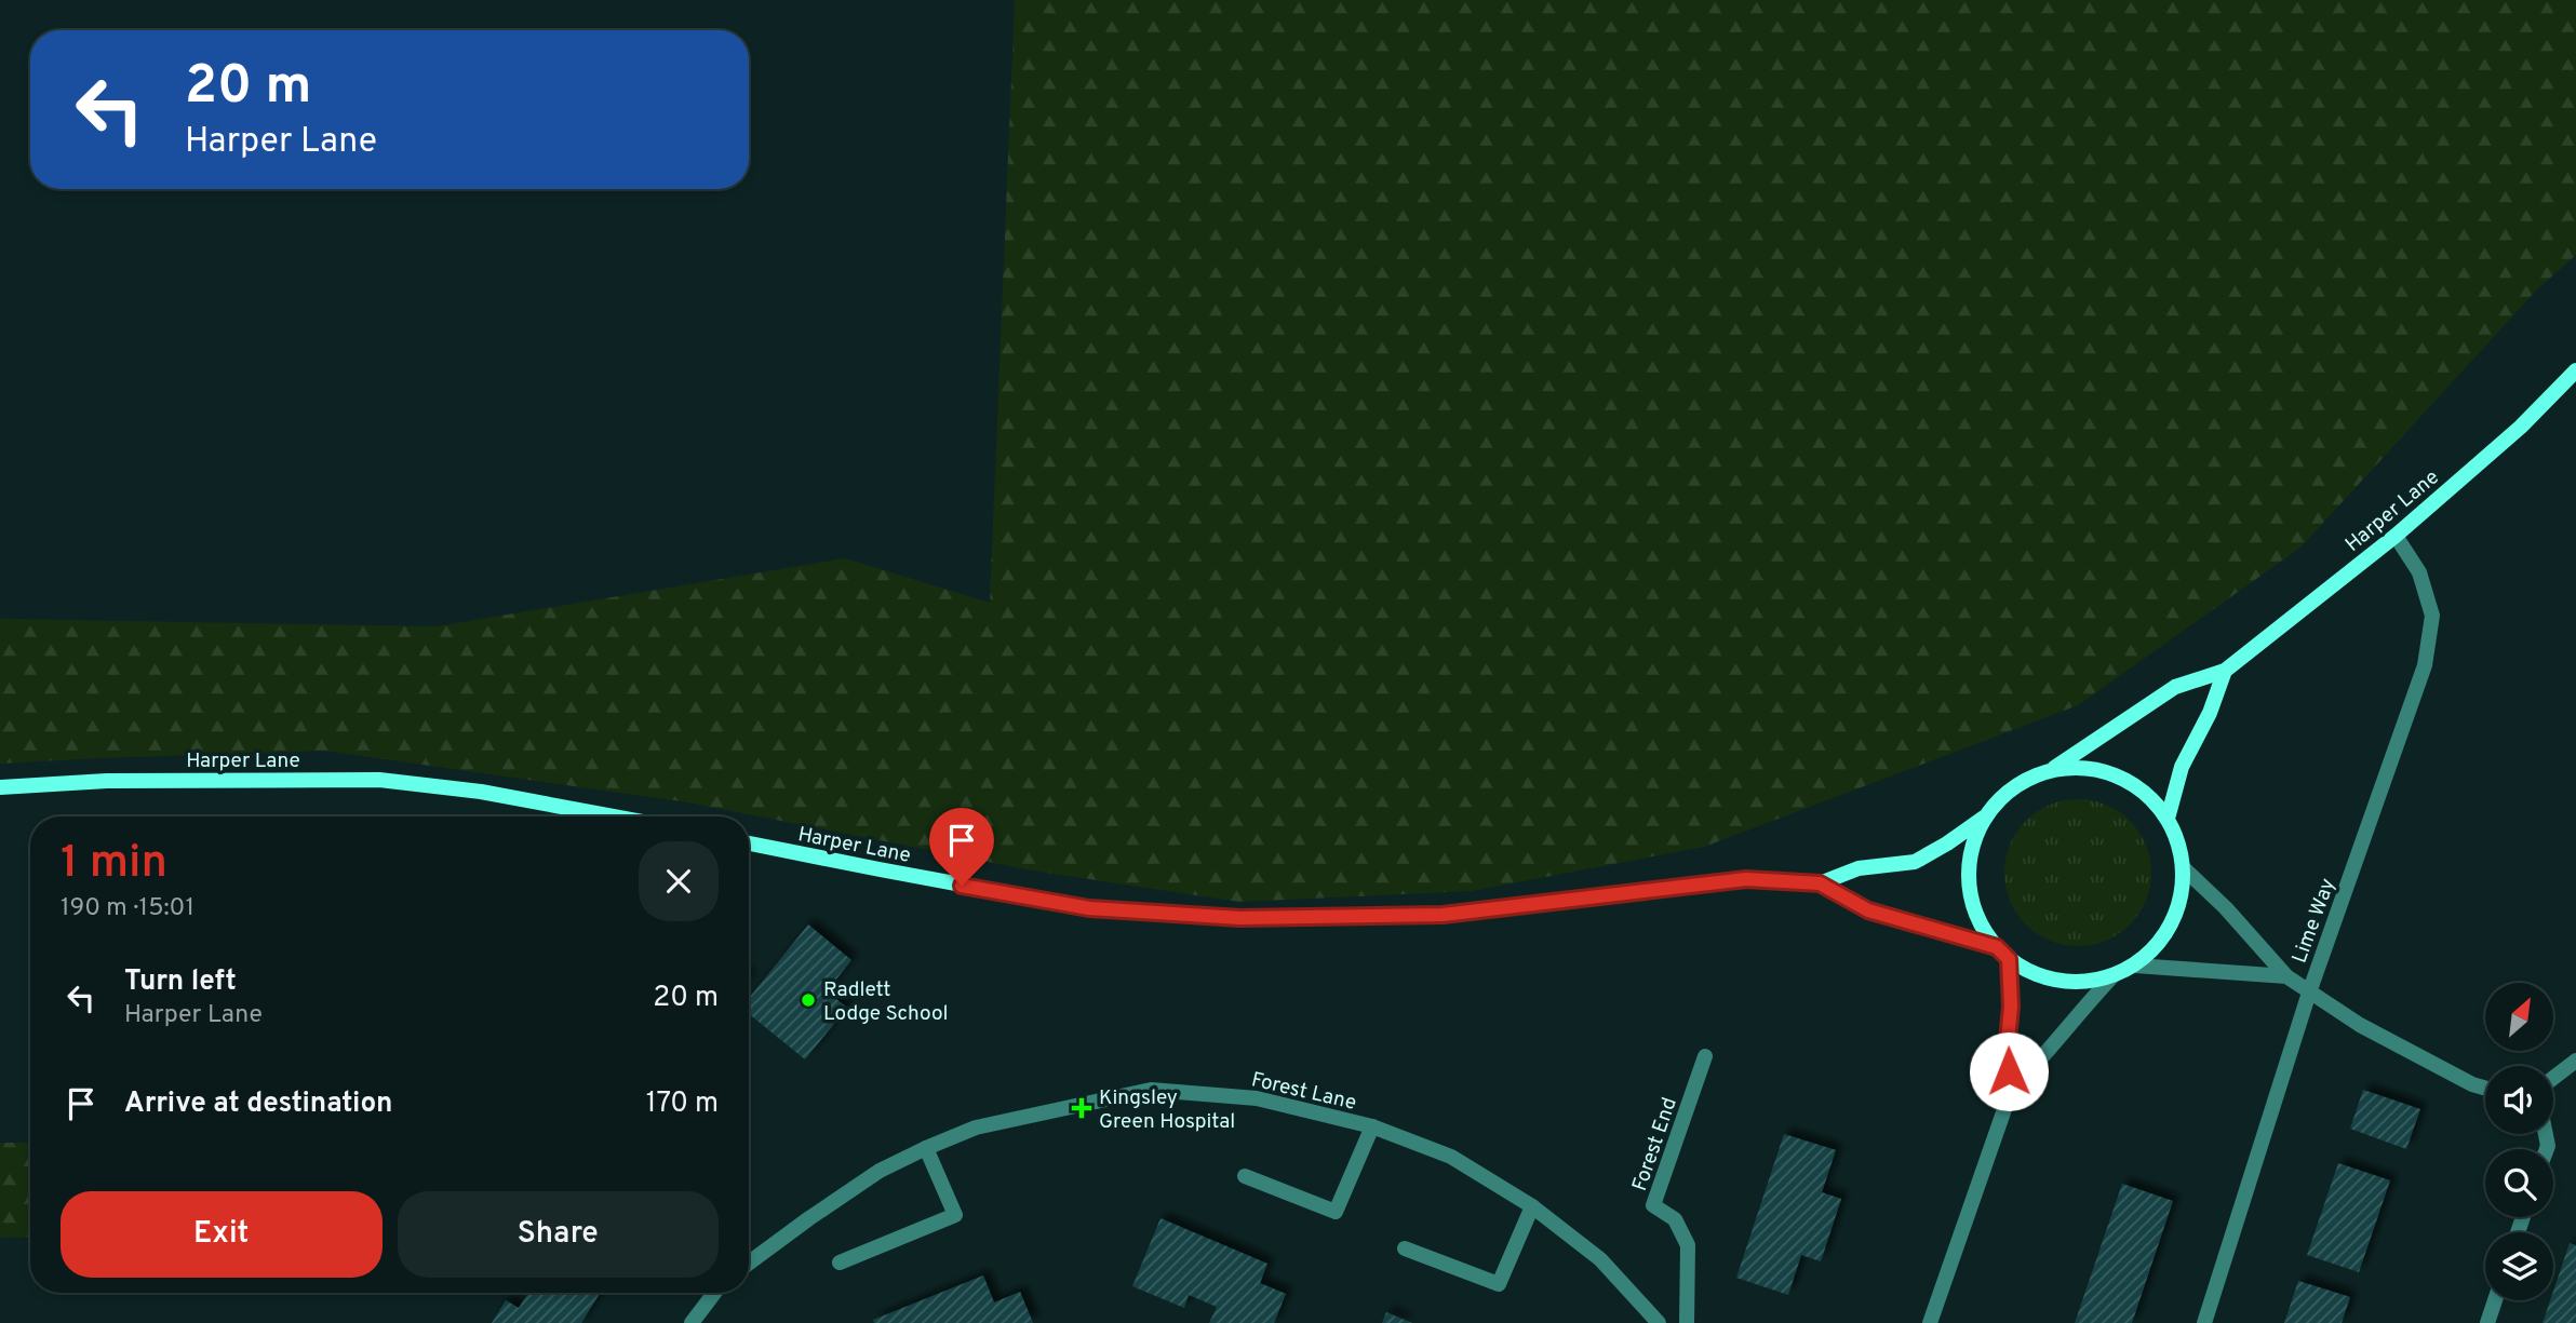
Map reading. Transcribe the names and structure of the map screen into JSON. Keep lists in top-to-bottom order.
{
  "streets": {
    "main road": ["Harper Lane"],
    "street": ["Lime Way", "Forest Lane", "Forest End"]
  },
  "crossings": [
    ["Harper Lane", "Lime Way"]
  ],
  "places": {
    "other": ["Radlett Lodge School"],
    "health": ["Kingsley Green Hospital"]
  },
  "north": "top right",
  "page": {
    "turn": ["20 m", "Harper Lane"],
    "heading": ["1 min", "190 m · 15:01"],
    "list": [
      {
        "name": "Turn left",
        "note": "Harper Lane",
        "value": "20 m"
      },
      {
        "name": "Arrive at destination",
        "value": "170 m"
      }
    ],
    "buttons": ["Exit", "Share"]
  }
}
